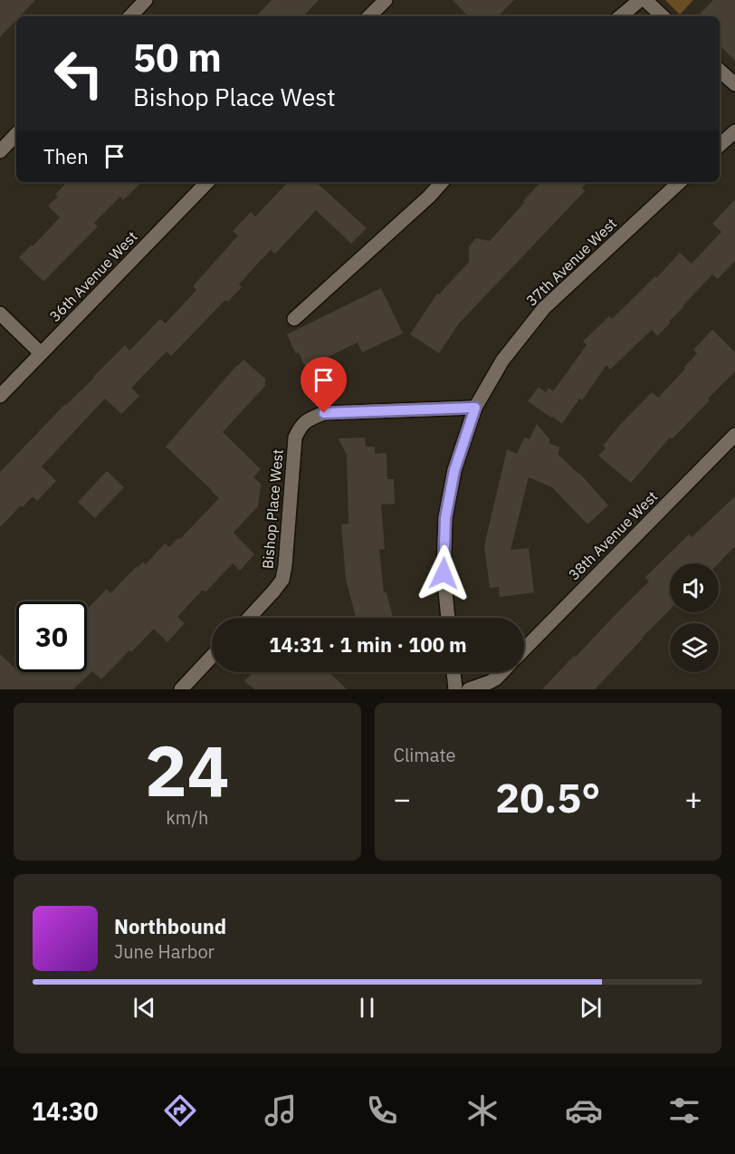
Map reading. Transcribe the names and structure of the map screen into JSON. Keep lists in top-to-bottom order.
{
  "streets": {
    "street": [
      "37th Avenue West",
      "36th Avenue West",
      "Bishop Place West",
      "38th Avenue West"
    ]
  },
  "crossings": [
    ["37th Avenue West", "Bishop Place West"]
  ],
  "page": {
    "turn": ["50 m", "Bishop Place West"],
    "then": "Then",
    "limit": "30",
    "trip": "14:31 · 1 min · 100 m",
    "tile": [
      ["24", "km/h"],
      "Climate"
    ],
    "heat": ["−", "20.5°", "+"],
    "song": ["Northbound", "June Harbor"],
    "tabs": "14:30"
  }
}
